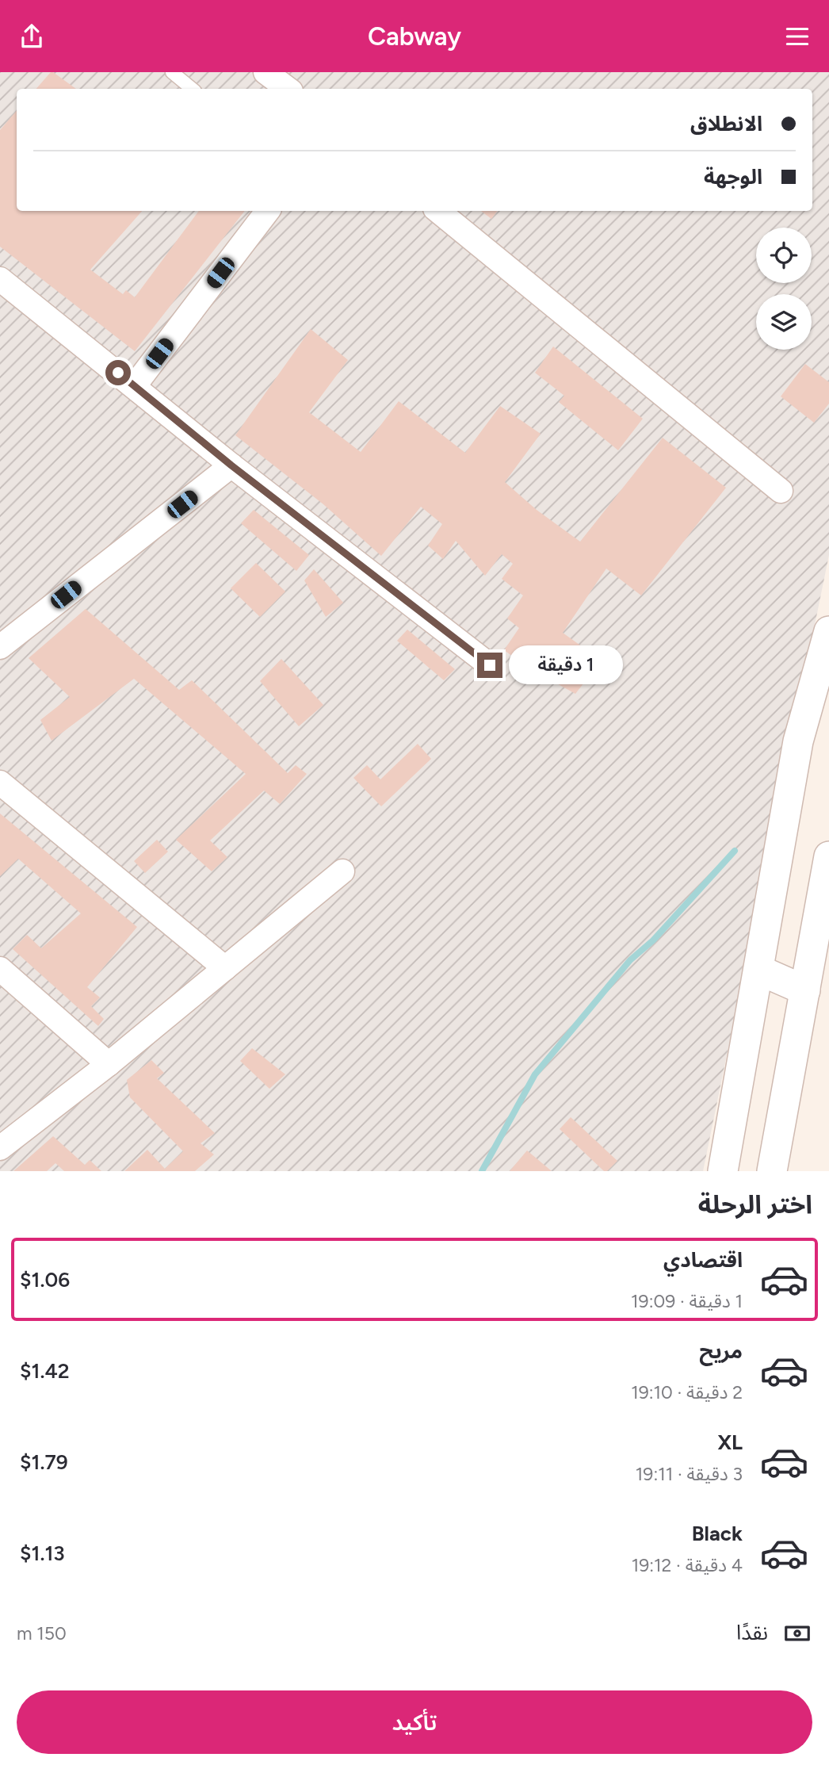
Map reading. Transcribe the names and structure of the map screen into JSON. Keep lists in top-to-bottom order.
{
  "page": {
    "header": "Cabway",
    "banner": ["الانطلاق", "الوجهة"],
    "bubble": "1 دقيقة",
    "heading": "اختر الرحلة",
    "list": [
      {
        "name": "اقتصادي",
        "note": "1 دقيقة · 19:09",
        "value": "$1.06"
      },
      {
        "name": "مريح",
        "note": "2 دقيقة · 19:10",
        "value": "$1.42"
      },
      {
        "name": "XL",
        "note": "3 دقيقة · 19:11",
        "value": "$1.79"
      },
      {
        "name": "Black",
        "note": "4 دقيقة · 19:12",
        "value": "$1.13"
      }
    ],
    "pay": ["نقدًا", "150 m"],
    "buttons": "تأكيد"
  }
}
